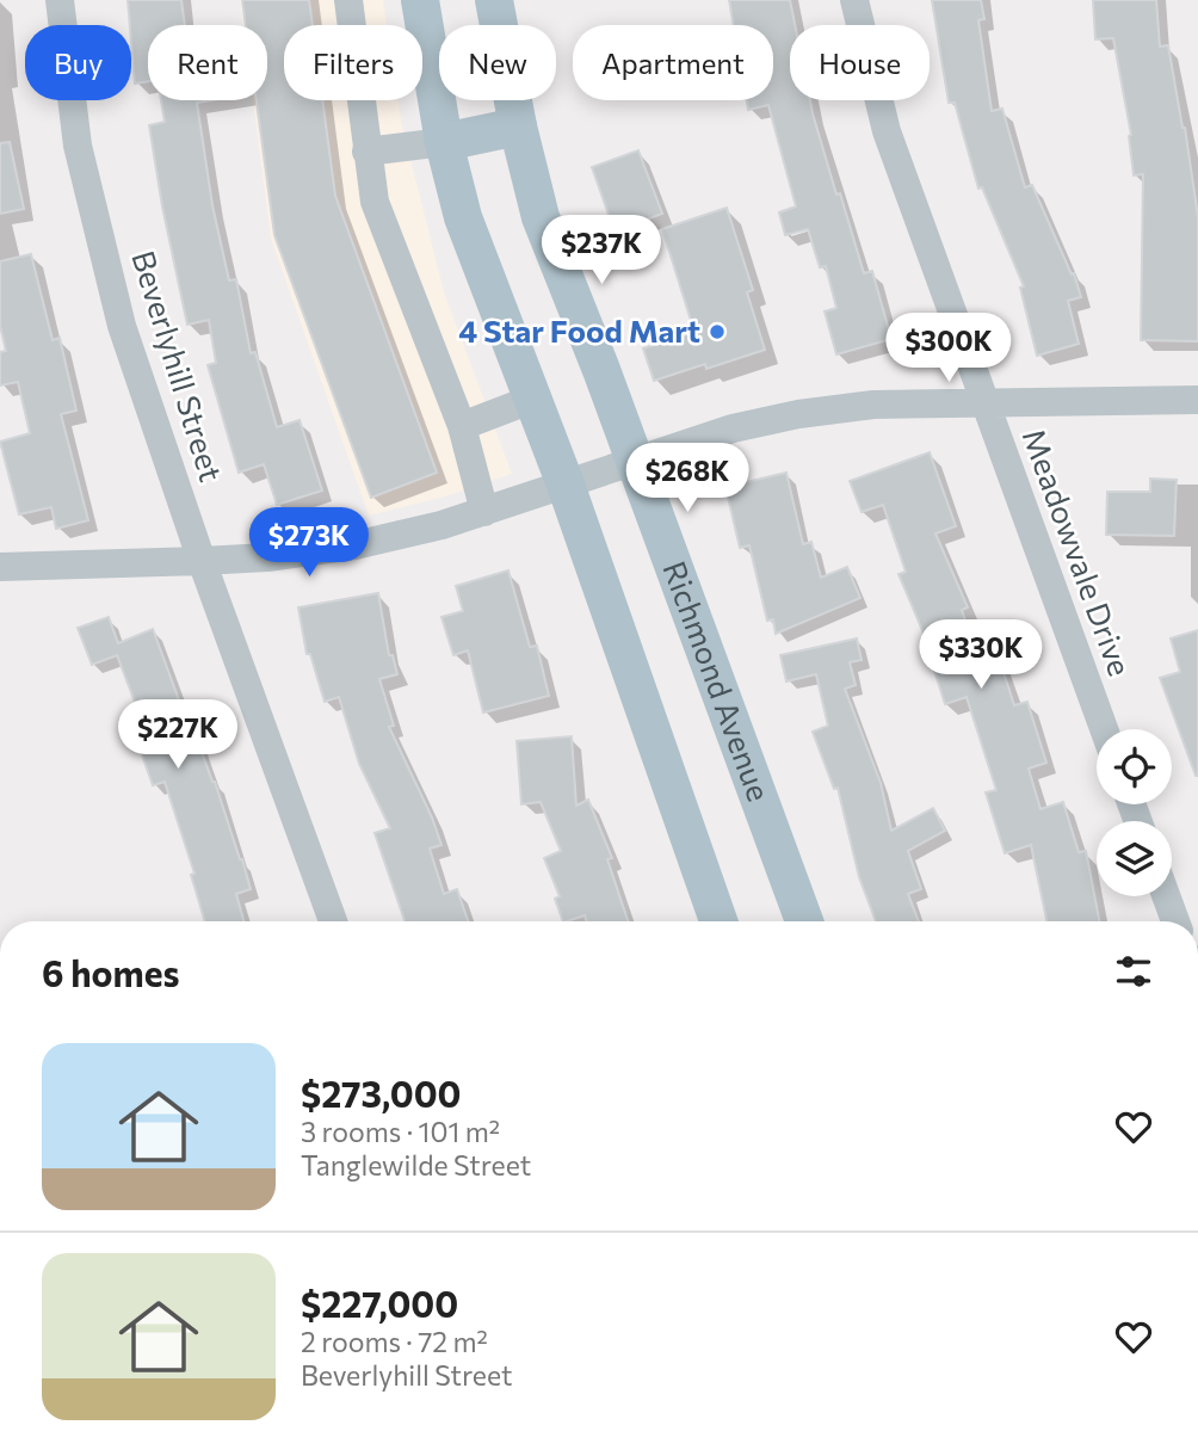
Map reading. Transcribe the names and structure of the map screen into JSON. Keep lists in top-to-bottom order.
{
  "streets": {
    "main road": ["Richmond Avenue"],
    "street": ["Beverlyhill Street", "Meadowvale Drive"]
  },
  "places": ["4 Star Food Mart"],
  "page": {
    "chip": [
      "Buy",
      "Rent",
      "Filters",
      "New",
      "Apartment",
      "House"
    ],
    "price": [
      "$237K",
      "$300K",
      "$268K",
      "$273K",
      "$330K",
      "$227K"
    ],
    "heading": "6 homes",
    "list": [
      {
        "name": "$273,000",
        "note": "3 rooms · 101 m² · Tanglewilde Street"
      },
      {
        "name": "$227,000",
        "note": "2 rooms · 72 m² · Beverlyhill Street"
      }
    ]
  }
}
